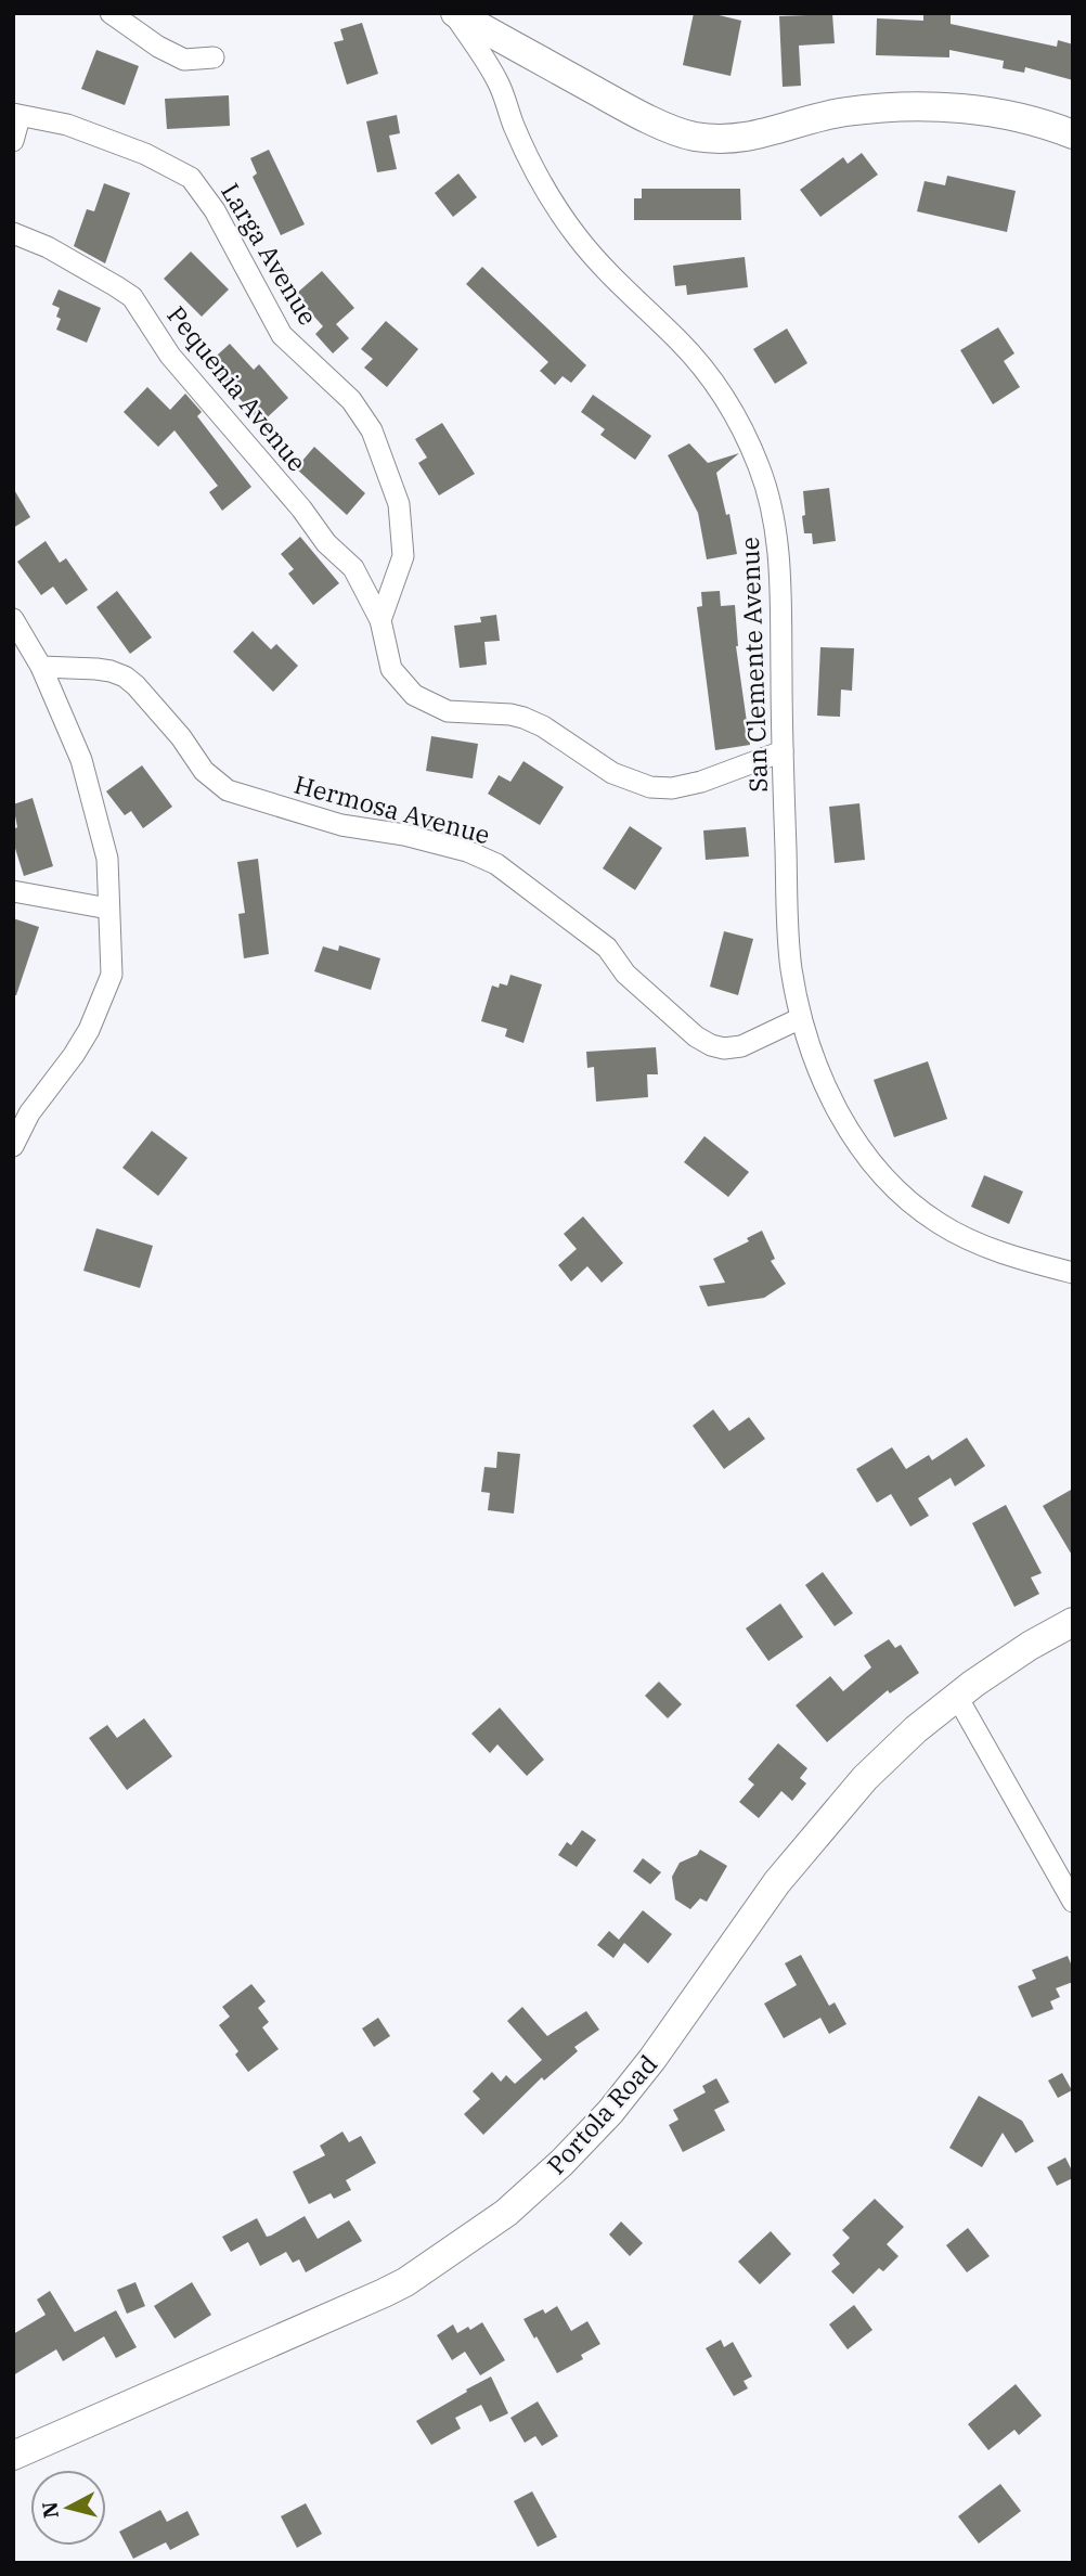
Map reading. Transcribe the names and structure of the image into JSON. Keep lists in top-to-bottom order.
{
  "streets": {
    "street": [
      "Larga Avenue",
      "Pequenia Avenue",
      "San Clemente Avenue",
      "Hermosa Avenue",
      "Portola Road"
    ]
  },
  "crossings": [
    ["Larga Avenue", "Pequenia Avenue"],
    ["San Clemente Avenue", "Hermosa Avenue"]
  ],
  "north": "left"
}
